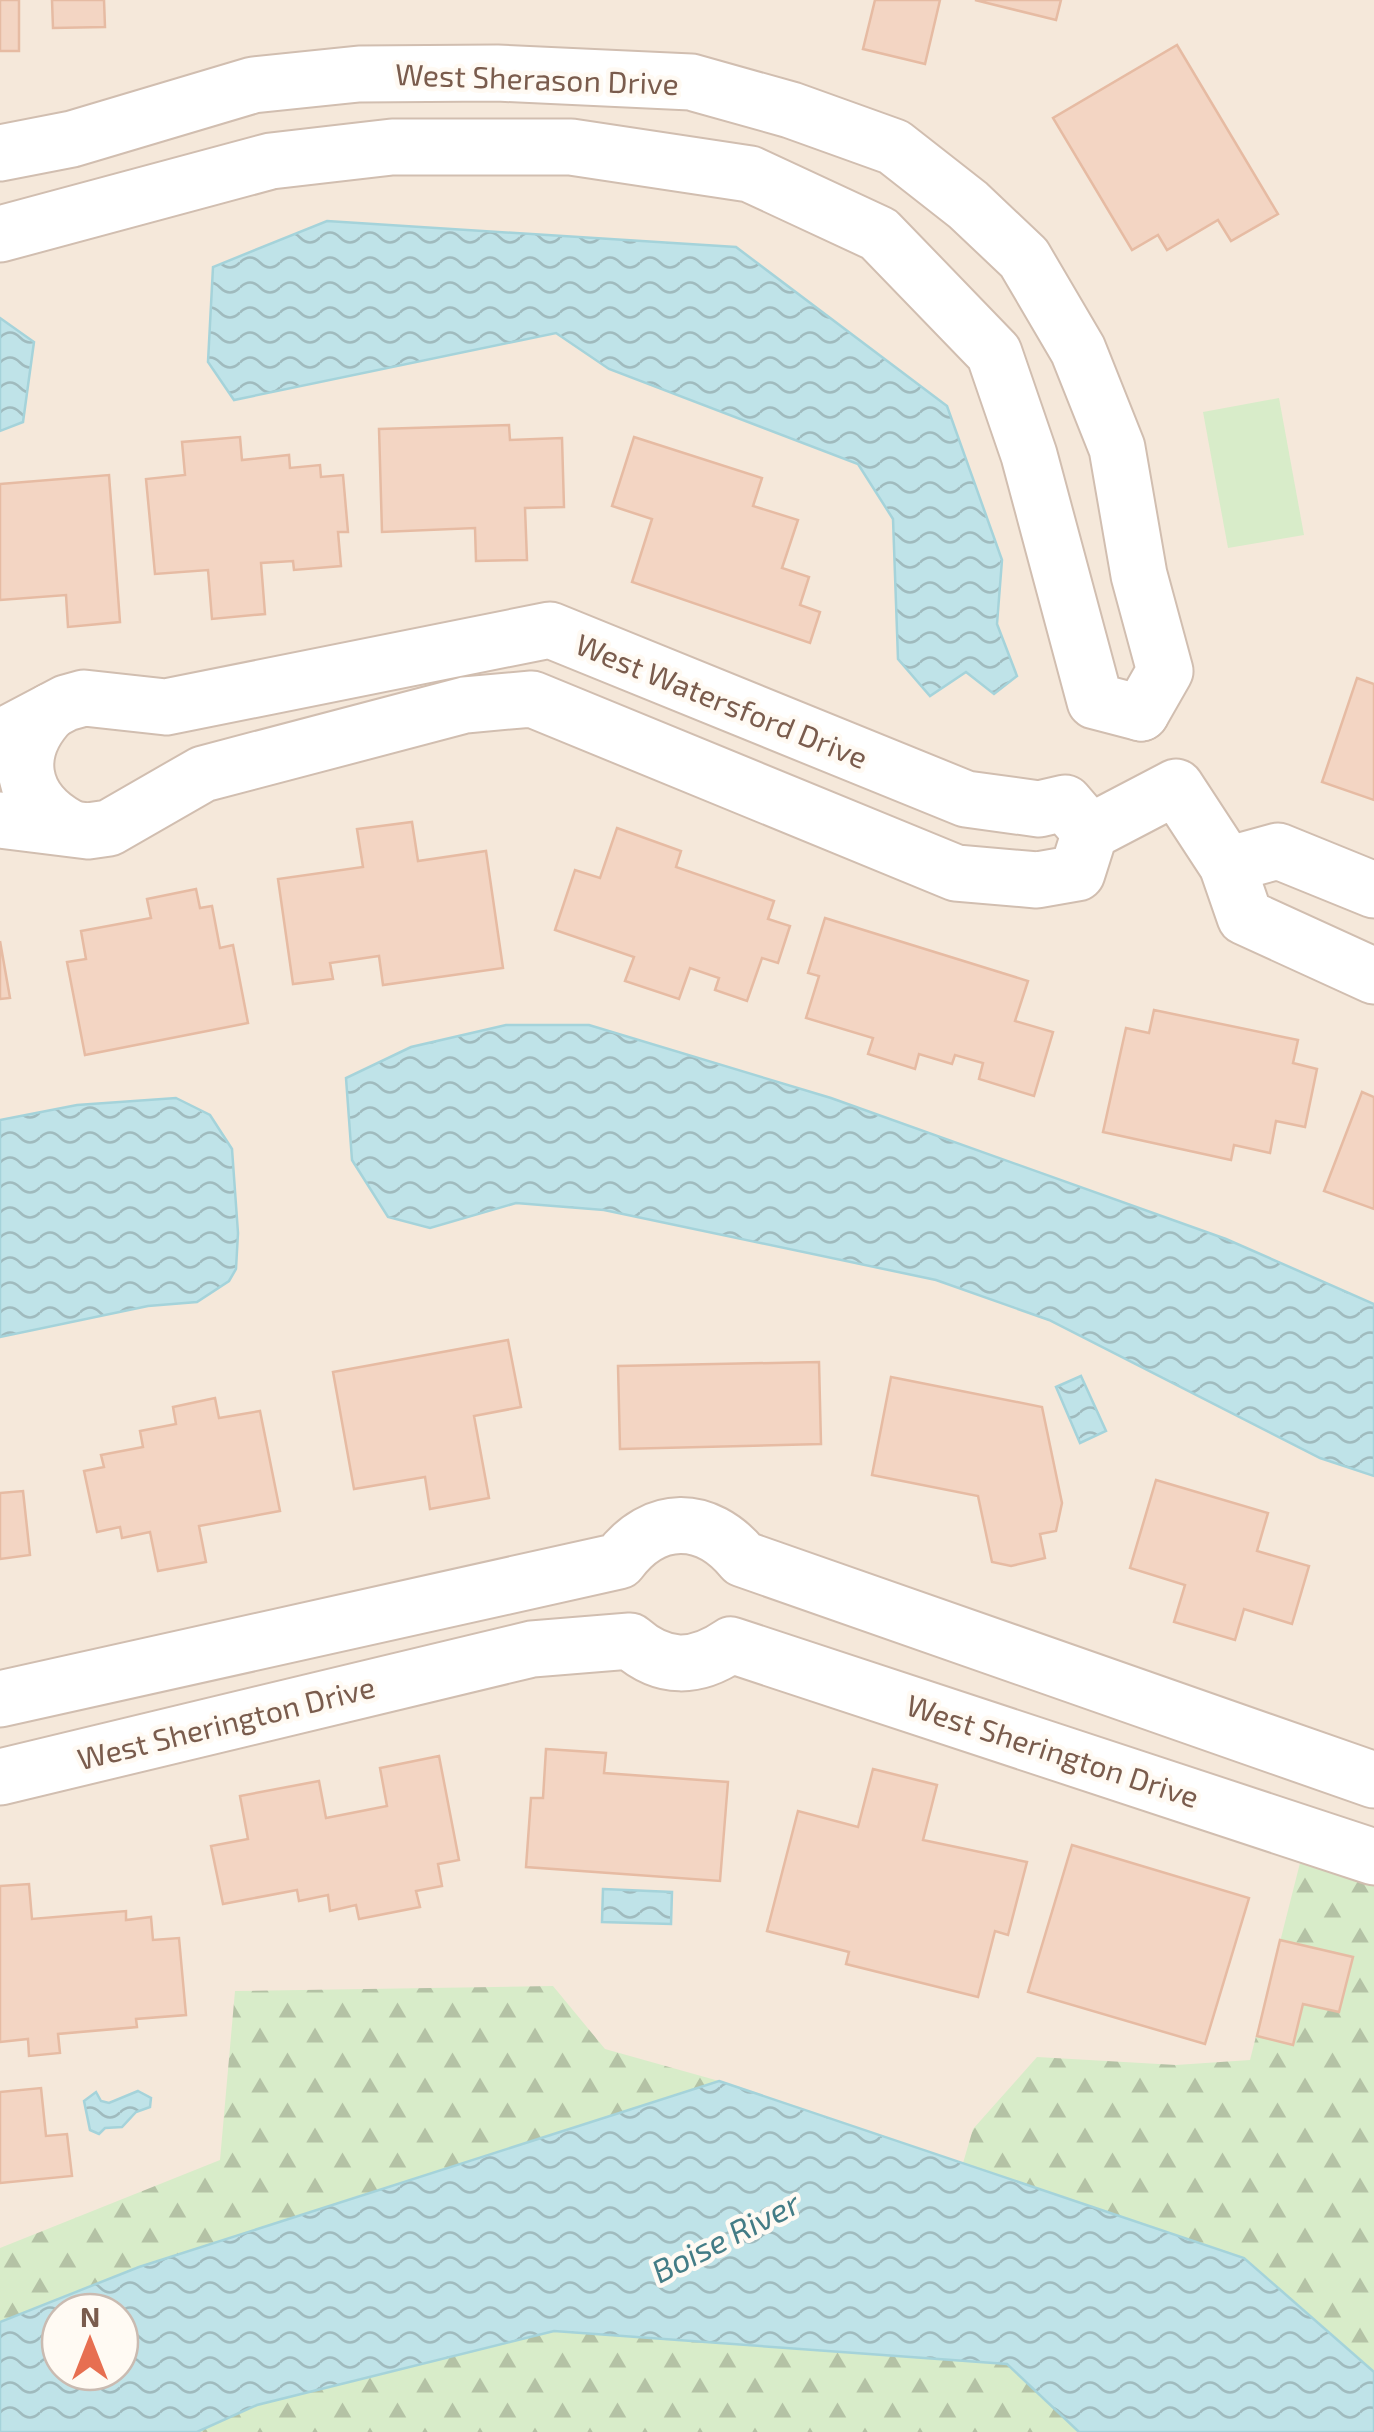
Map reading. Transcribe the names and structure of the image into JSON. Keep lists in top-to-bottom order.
{
  "streets": {
    "street": ["West Sherason Drive", "West Watersford Drive", "West Sherington Drive"]
  },
  "water": ["Boise River"],
  "north": "top"
}
